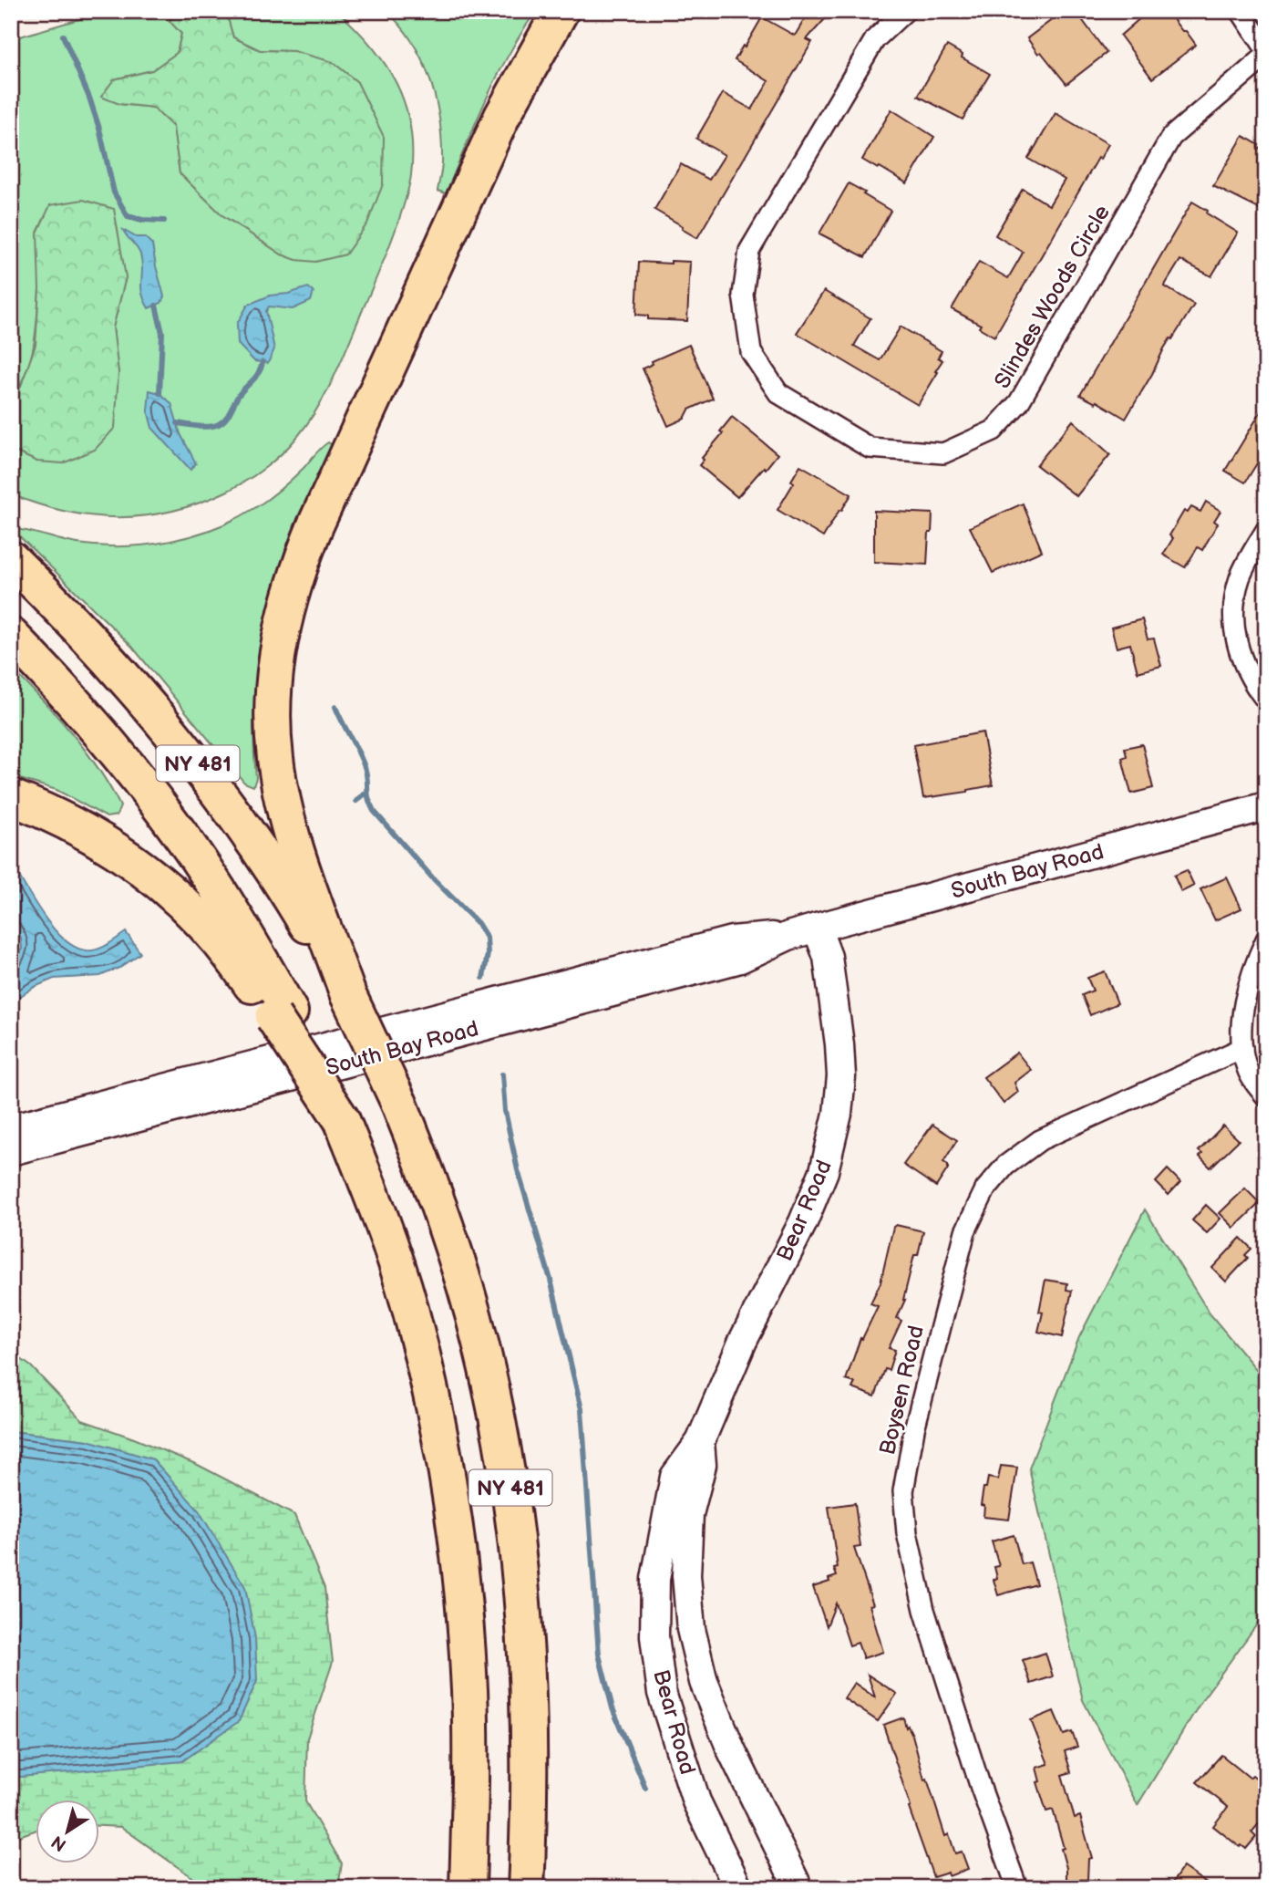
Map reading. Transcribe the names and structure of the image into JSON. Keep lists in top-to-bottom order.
{
  "streets": {
    "highway": ["NY 481"],
    "street": [
      "Slindes Woods Circle",
      "South Bay Road",
      "Bear Road",
      "Boysen Road"
    ]
  },
  "crossings": [
    ["South Bay Road", "Bear Road"]
  ],
  "north": "bottom left"
}
